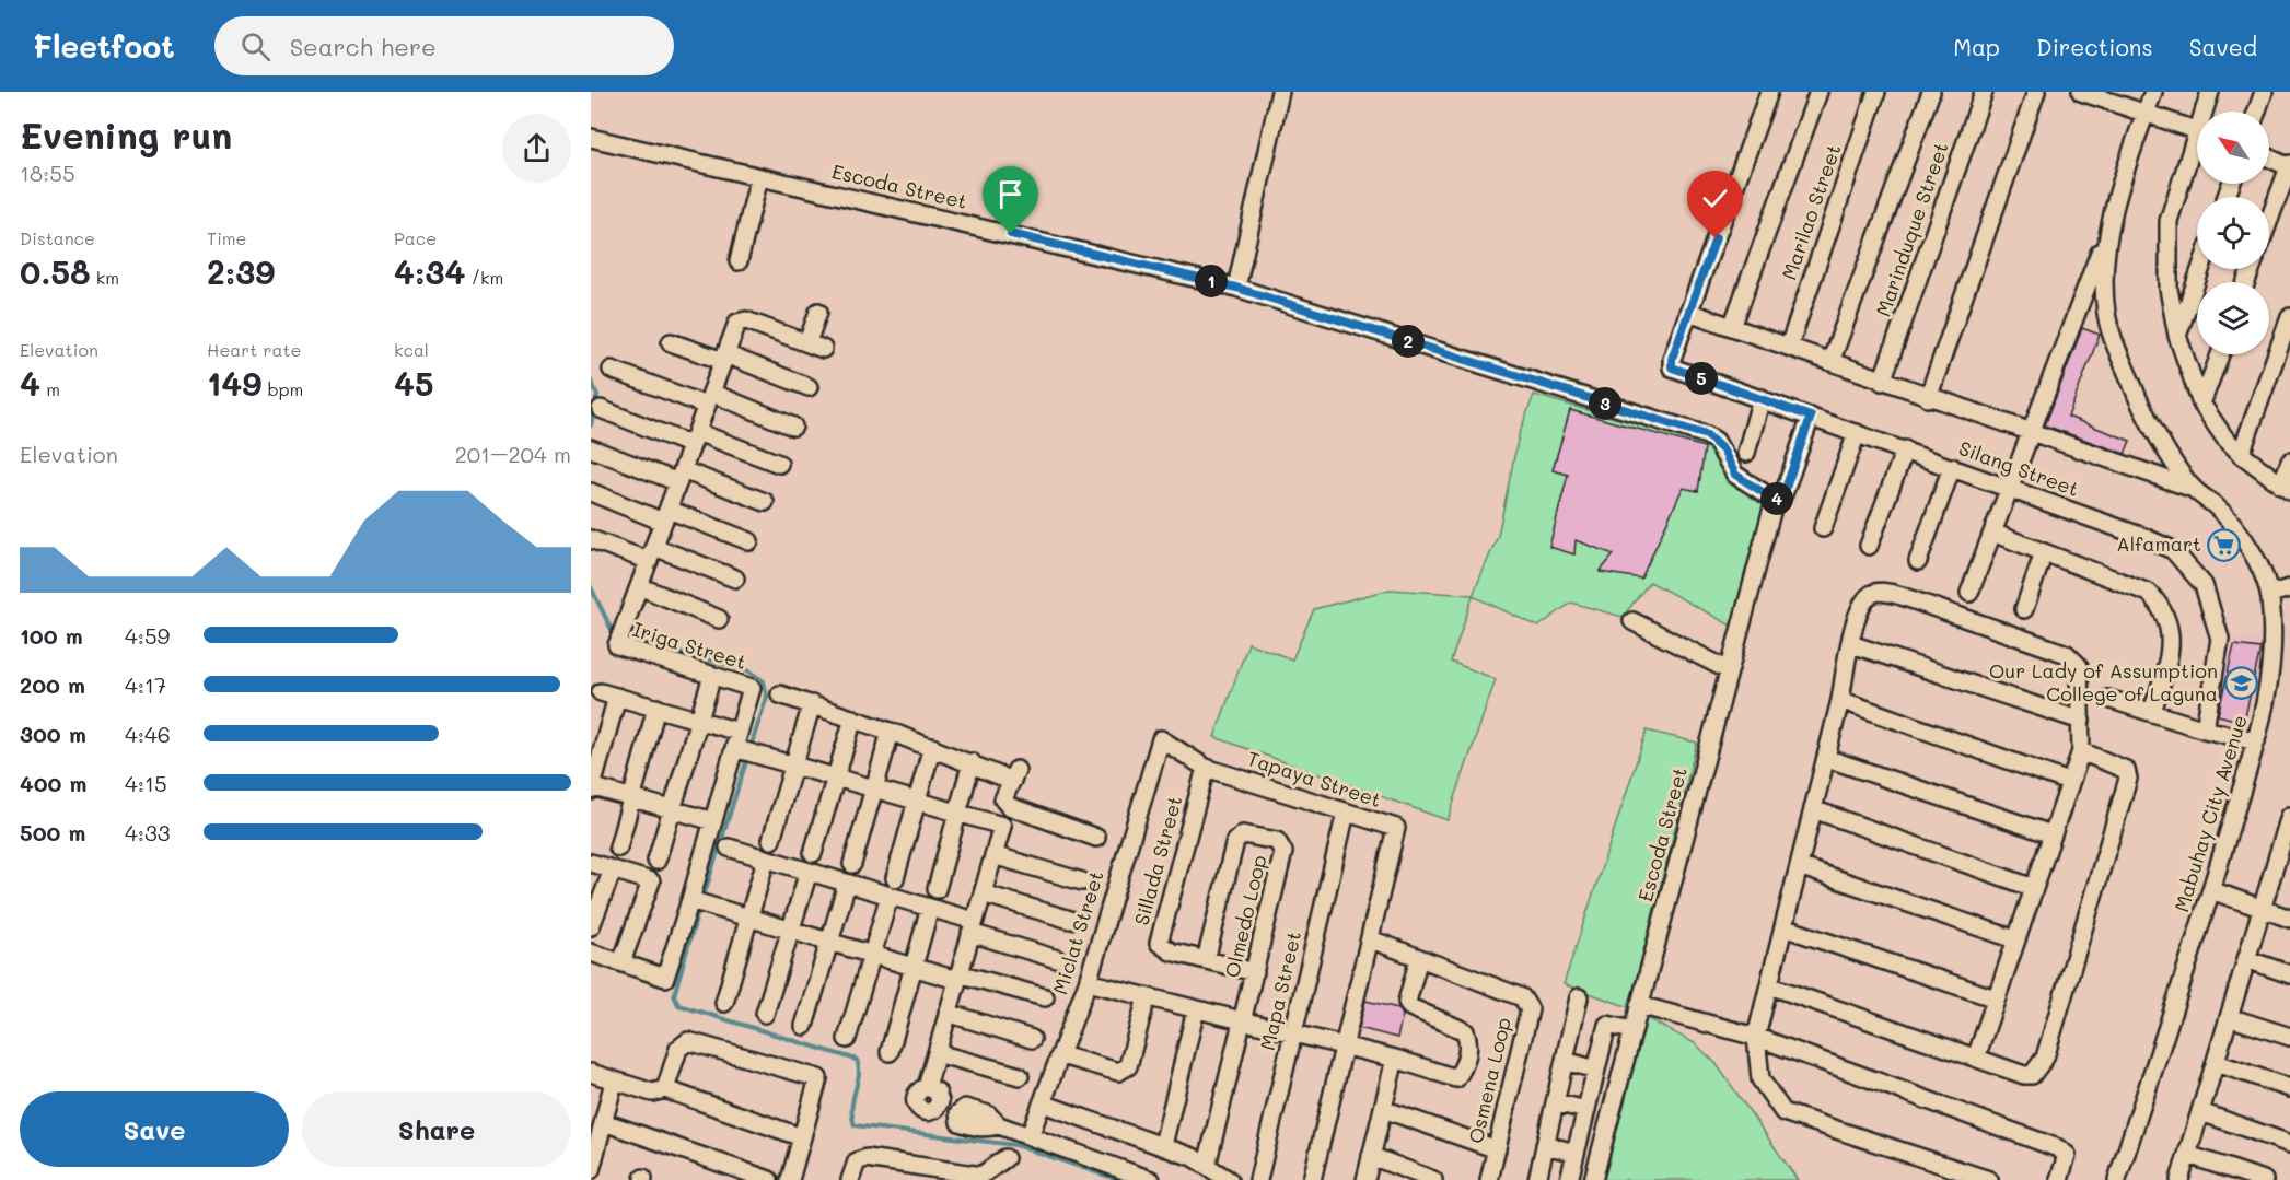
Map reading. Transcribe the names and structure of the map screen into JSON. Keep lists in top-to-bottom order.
{
  "streets": {
    "street": [
      "Escoda Street",
      "Marilao Street",
      "Marinduque Street",
      "Silang Street",
      "Iriga Street",
      "Tapaya Street",
      "Mabuhay City Avenue",
      "Sillada Street",
      "Olmedo Loop",
      "Miclat Street",
      "Mapa Street",
      "Osmena Loop"
    ]
  },
  "crossings": [
    ["Escoda Street", "Silang Street"],
    ["Silang Street", "Mabuhay City Avenue"],
    ["Tapaya Street", "Sillada Street"],
    ["Tapaya Street", "Miclat Street"],
    ["Tapaya Street", "Mapa Street"],
    ["Tapaya Street", "Osmena Loop"],
    ["Sillada Street", "Olmedo Loop"]
  ],
  "places": {
    "supermarket": ["Alfamart"],
    "school or university": ["Our Lady of Assumption College of Laguna"]
  },
  "north": "top left",
  "page": {
    "header": "Fleetfoot",
    "search": "Search here",
    "nav": ["Map", "Directions", "Saved"],
    "heading": ["Evening run", "18:55"],
    "stats": [
      ["Distance", "0.58 km"],
      ["Time", "2:39"],
      ["Pace", "4:34 /km"],
      ["Elevation", "4 m"],
      ["Heart rate", "149 bpm"],
      ["kcal", "45"]
    ],
    "pins": [
      "1",
      "2",
      "5",
      "3",
      "4"
    ],
    "chart": ["Elevation", "201–204 m"],
    "list": [
      {
        "name": "100 m",
        "note": "4:59"
      },
      {
        "name": "200 m",
        "note": "4:17"
      },
      {
        "name": "300 m",
        "note": "4:46"
      },
      {
        "name": "400 m",
        "note": "4:15"
      },
      {
        "name": "500 m",
        "note": "4:33"
      }
    ],
    "buttons": ["Save", "Share"]
  }
}
